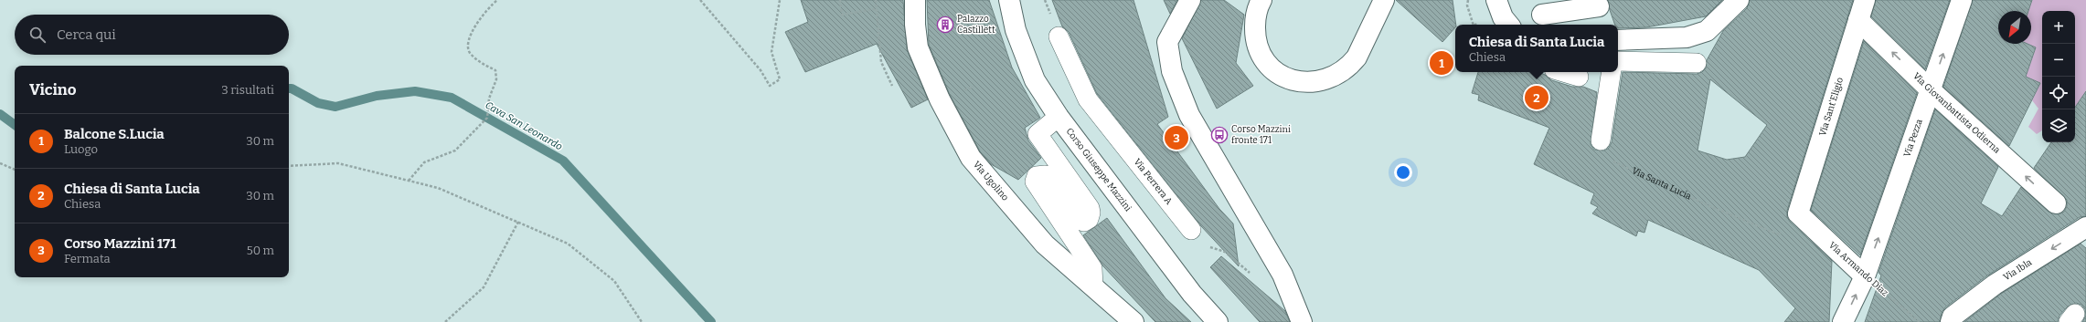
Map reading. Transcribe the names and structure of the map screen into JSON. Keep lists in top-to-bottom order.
{
  "streets": {
    "street": [
      "Via Sant'Eligio",
      "Via Giovanbattista Odierna",
      "Via Pezza",
      "Corso Giuseppe Mazzini",
      "Via Ugolino",
      "Via Perrera A",
      "Via Armando Diaz",
      "Via Ibla"
    ],
    "path": ["Via Santa Lucia"]
  },
  "crossings": [
    ["Via Sant'Eligio", "Via Giovanbattista Odierna"],
    ["Via Sant'Eligio", "Via Santa Lucia"],
    ["Via Sant'Eligio", "Via Armando Diaz"],
    ["Via Giovanbattista Odierna", "Via Pezza"],
    ["Via Pezza", "Via Armando Diaz"],
    ["Via Santa Lucia", "Via Armando Diaz"]
  ],
  "one_way": ["Via Giovanbattista Odierna", "Via Pezza", "Via Ibla"],
  "water": ["Cava San Leonardo"],
  "places": {
    "building": ["Palazzo Castillett"],
    "bus stop": ["Corso Mazzini fronte 171"]
  },
  "north": "bottom left",
  "page": {
    "map_buttons": ["+", "−"],
    "search": "Cerca qui",
    "popup": ["Chiesa di Santa Lucia", "Chiesa"],
    "pins": ["1", "2", "3"],
    "heading": ["Vicino", "3 risultati"],
    "list": [
      {
        "mark": "1",
        "name": "Balcone S.Lucia",
        "note": "Luogo",
        "value": "30 m"
      },
      {
        "mark": "2",
        "name": "Chiesa di Santa Lucia",
        "note": "Chiesa",
        "value": "30 m"
      },
      {
        "mark": "3",
        "name": "Corso Mazzini 171",
        "note": "Fermata",
        "value": "50 m"
      }
    ]
  }
}
